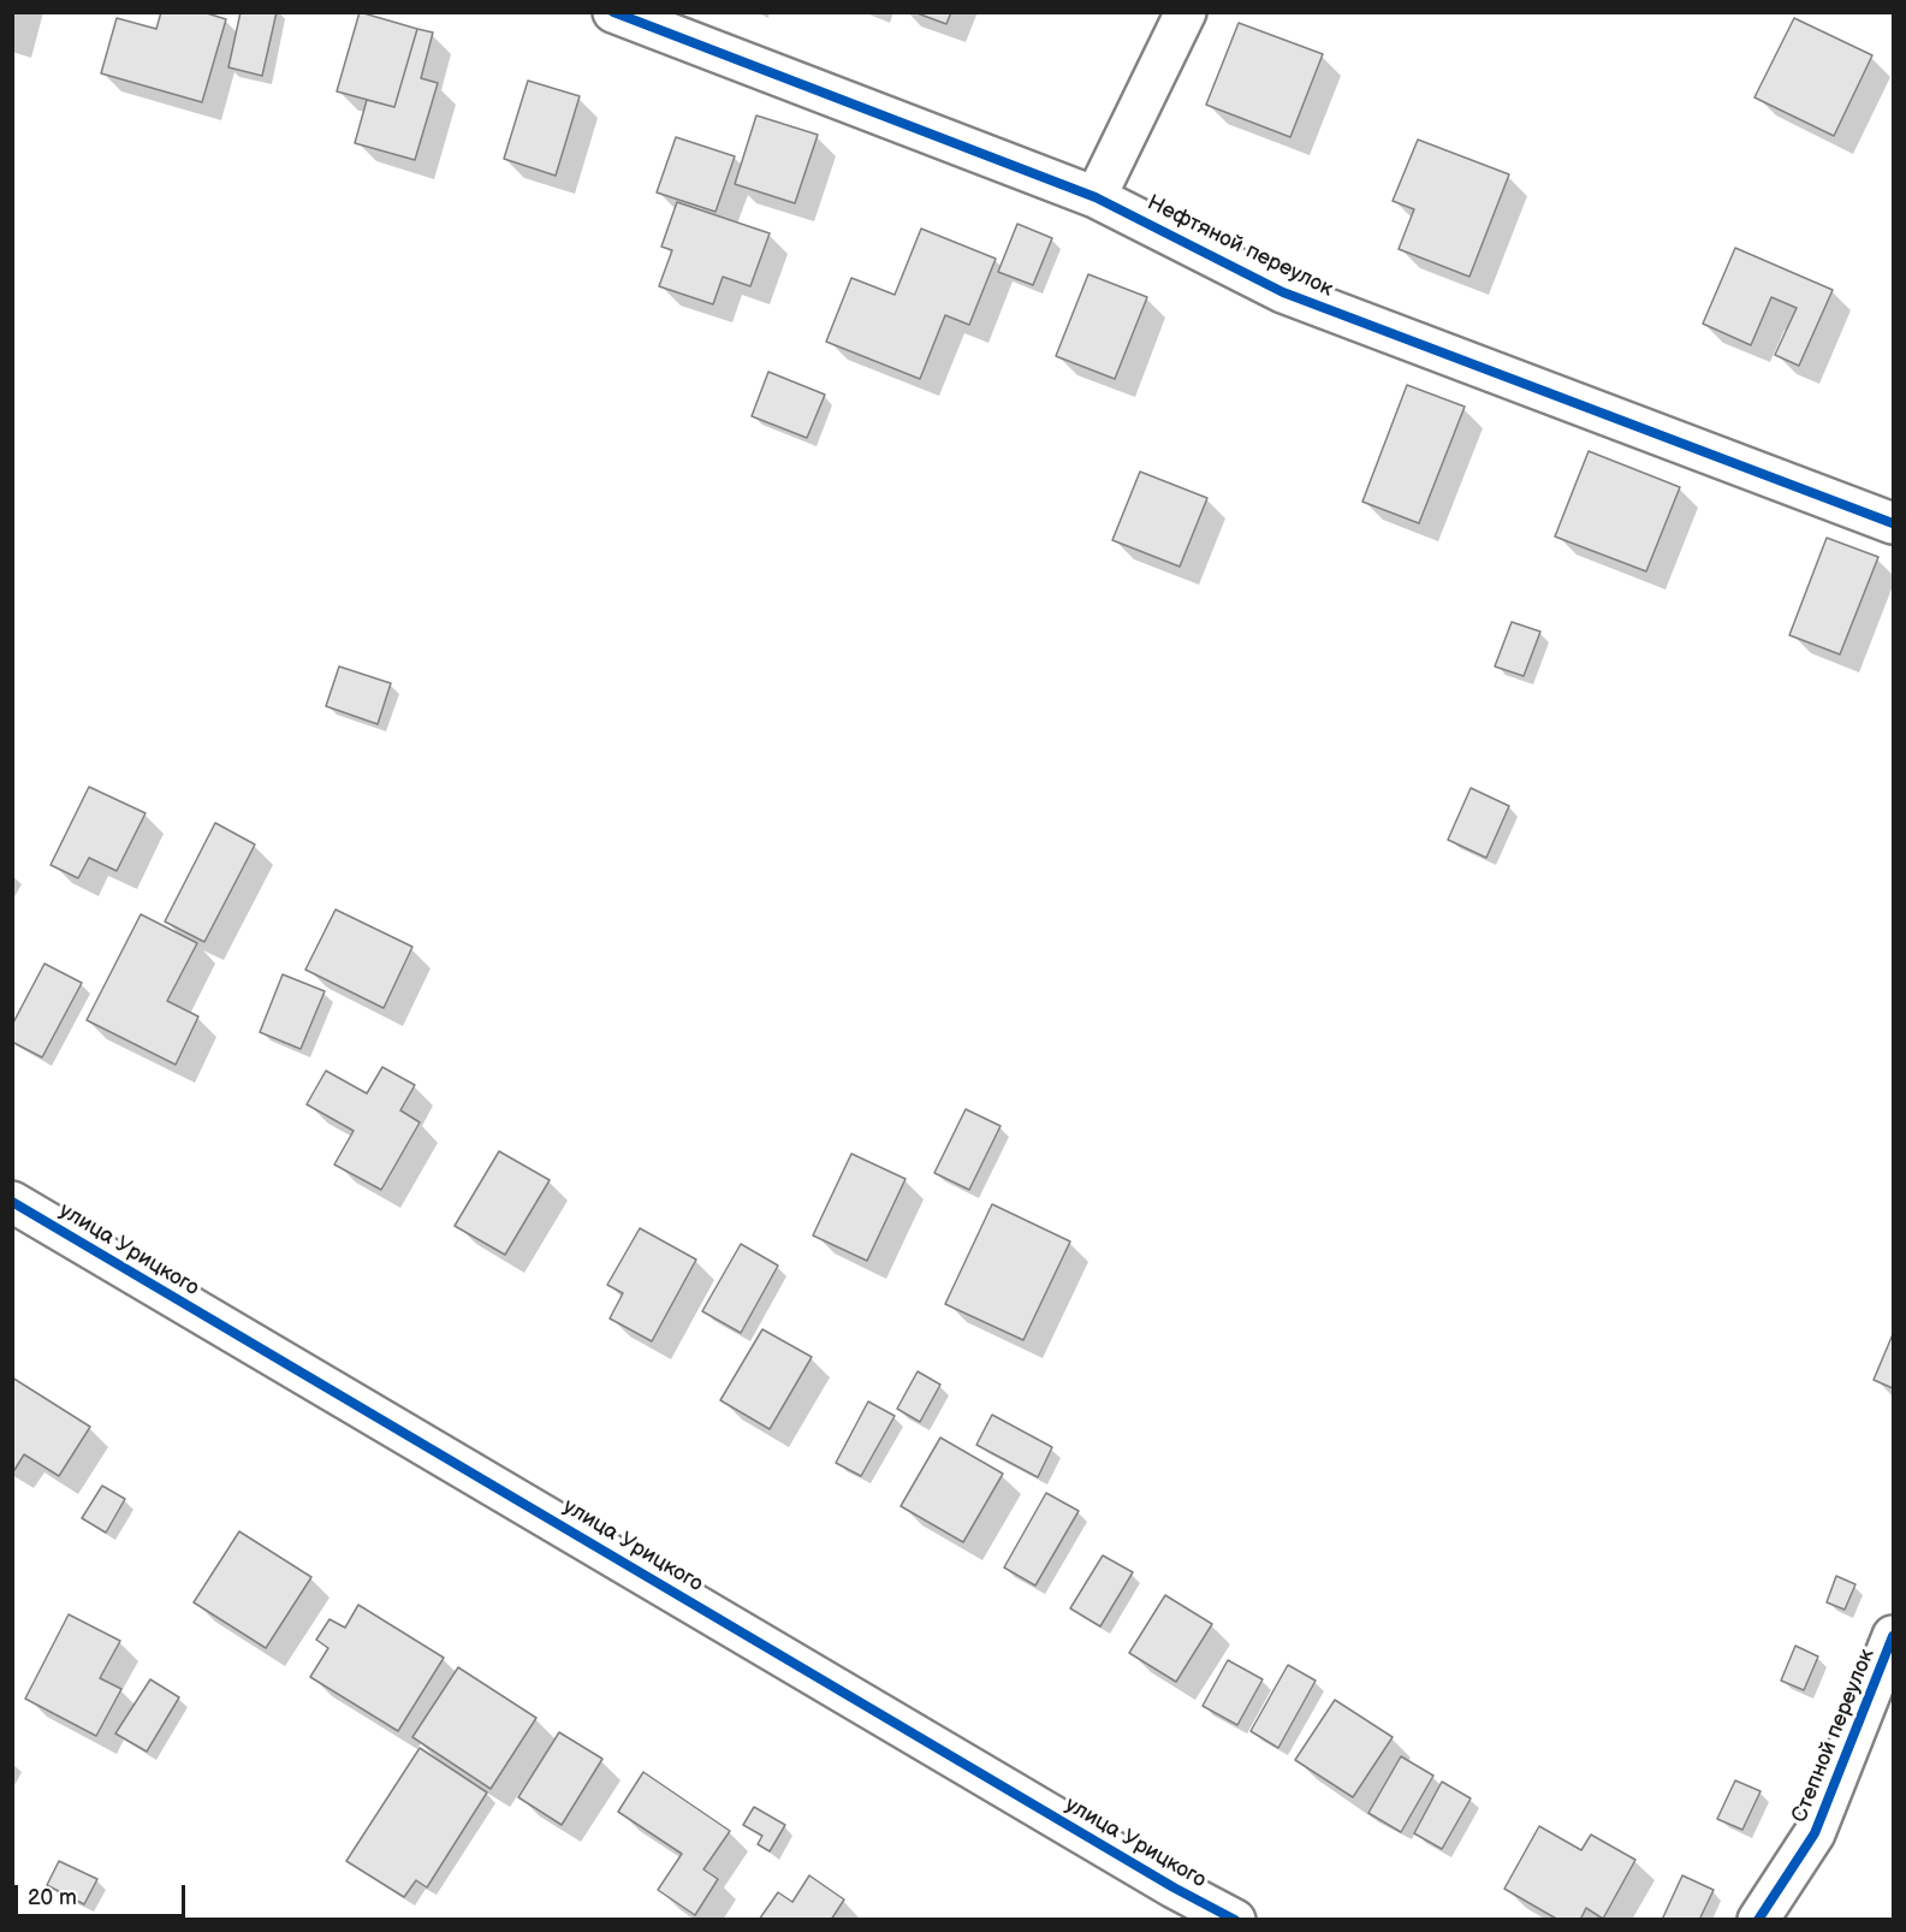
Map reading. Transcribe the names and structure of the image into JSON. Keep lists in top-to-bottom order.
{
  "streets": {
    "street": ["Нефтяной переулок", "улица Урицкого", "Степной переулок"]
  },
  "scale_bar": "20 m"
}
